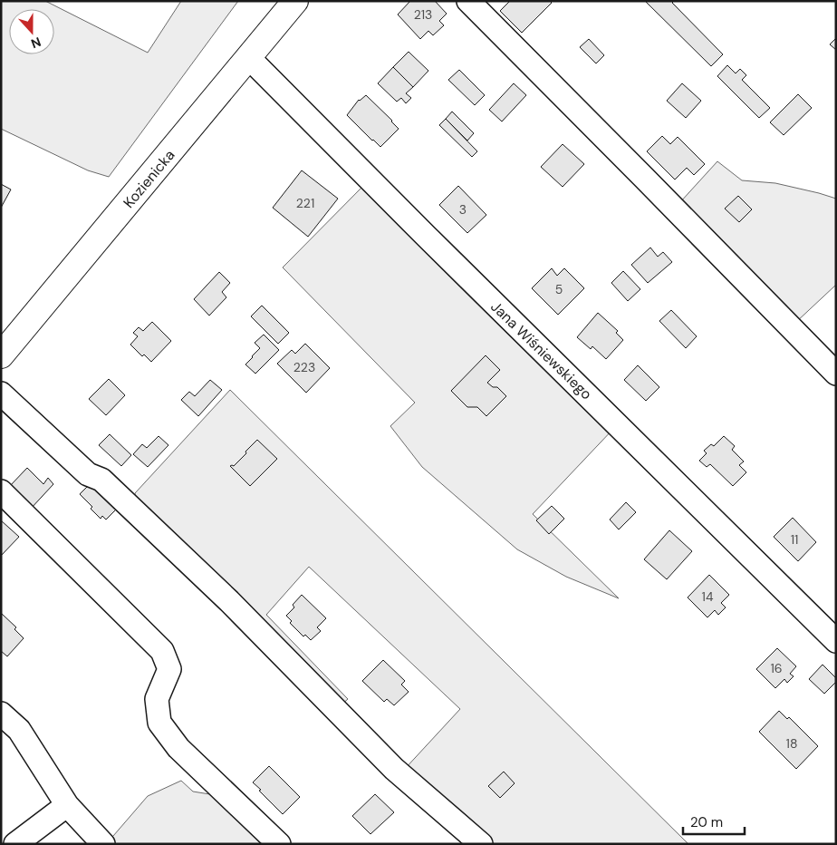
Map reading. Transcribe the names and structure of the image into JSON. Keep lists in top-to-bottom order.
{
  "streets": {
    "main road": ["Kozienicka"],
    "street": ["Jana Wiśniewskiego"]
  },
  "crossings": [
    ["Kozienicka", "Jana Wiśniewskiego"]
  ],
  "house_numbers": [
    "213",
    "221",
    "3",
    "5",
    "223",
    "11",
    "14",
    "16",
    "18"
  ],
  "scale_bar": "20 m",
  "north": "bottom"
}
